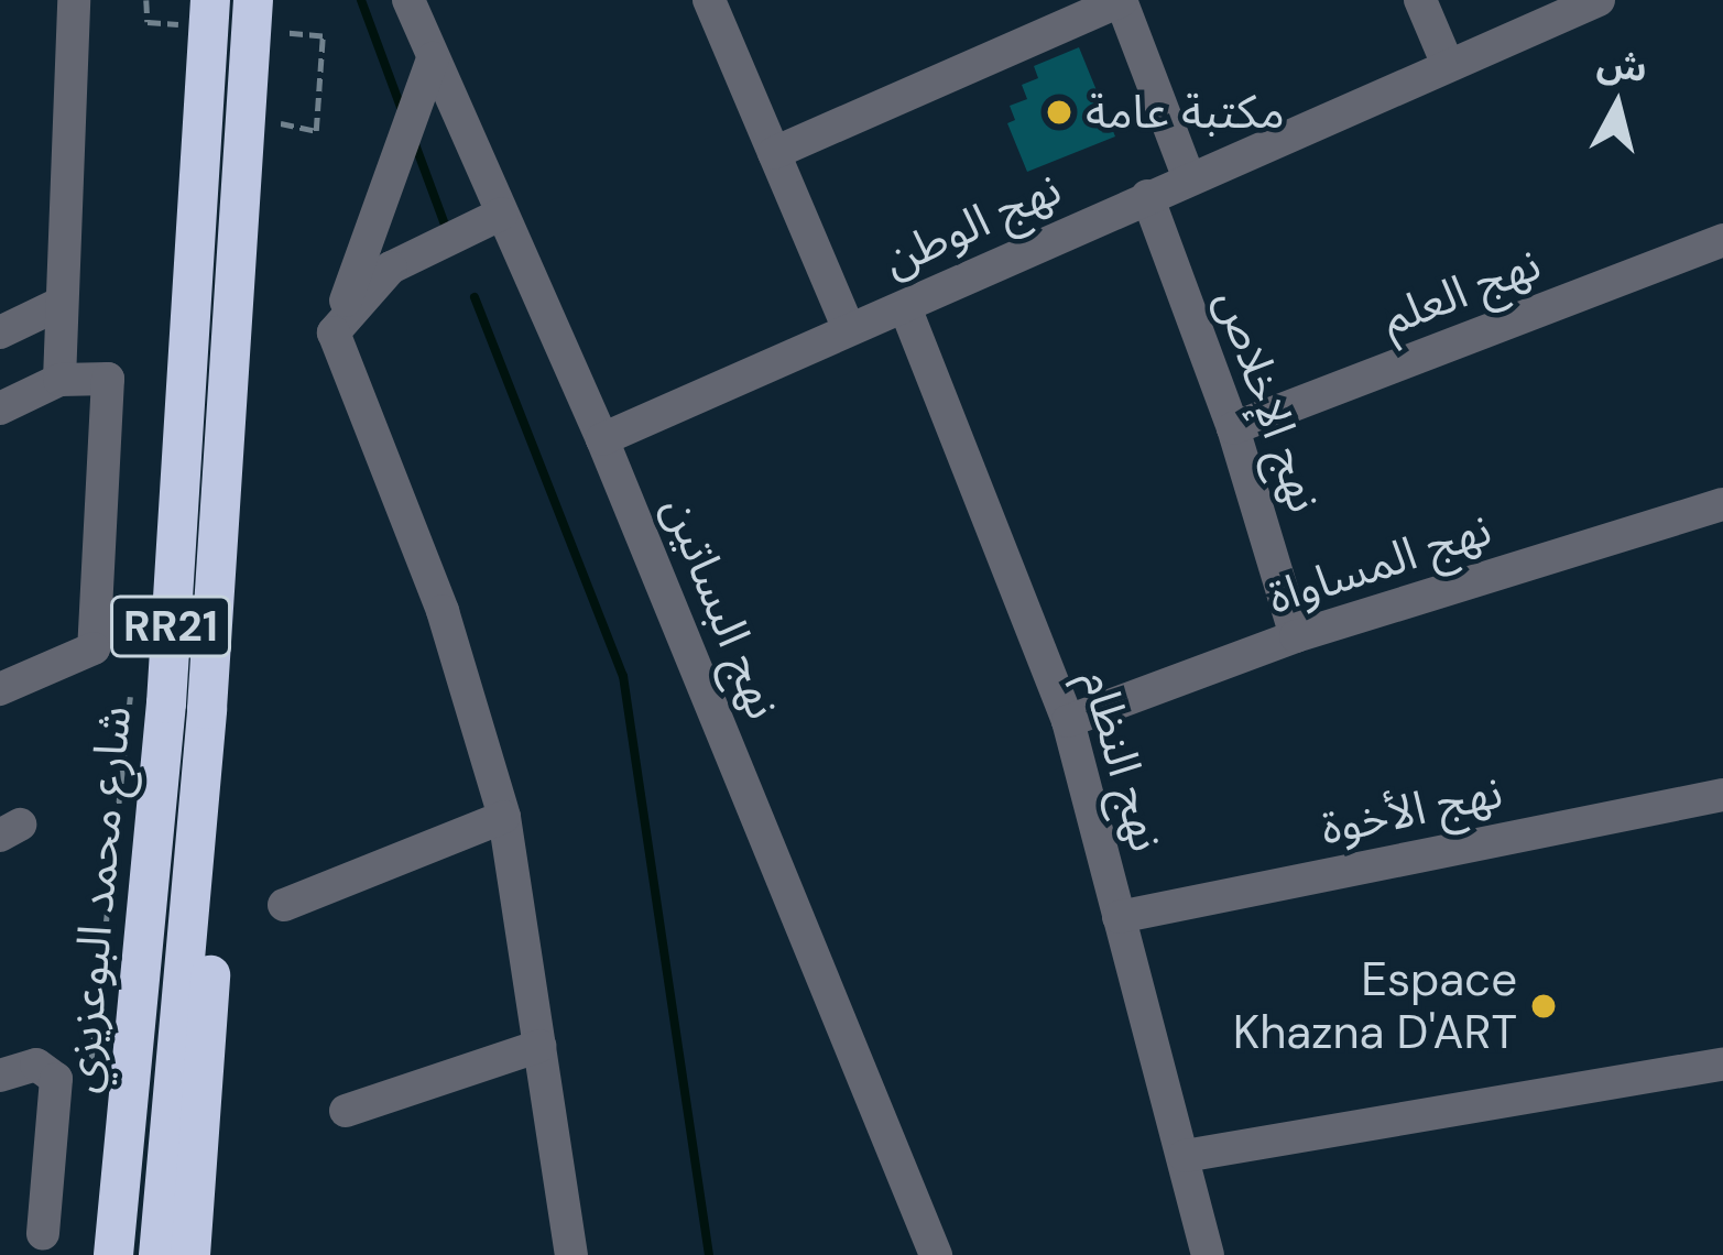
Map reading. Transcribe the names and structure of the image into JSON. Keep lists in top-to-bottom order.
{
  "streets": {
    "highway": ["RR21", "شارع محمد البوعزيزي"],
    "street": [
      "نهج الوطن",
      "نهج العلم",
      "نهج الإخلاص",
      "نهج المساواة",
      "نهج البساتين",
      "نهج النظام",
      "نهج الأخوة"
    ]
  },
  "crossings": [
    ["نهج الوطن", "نهج الإخلاص"],
    ["نهج الوطن", "نهج البساتين"],
    ["نهج الوطن", "نهج النظام"],
    ["نهج العلم", "نهج الإخلاص"],
    ["نهج الإخلاص", "نهج المساواة"],
    ["نهج المساواة", "نهج النظام"],
    ["نهج النظام", "نهج الأخوة"]
  ],
  "places": ["مكتبة عامة", "Espace Khazna D'ART"],
  "north": "top"
}
